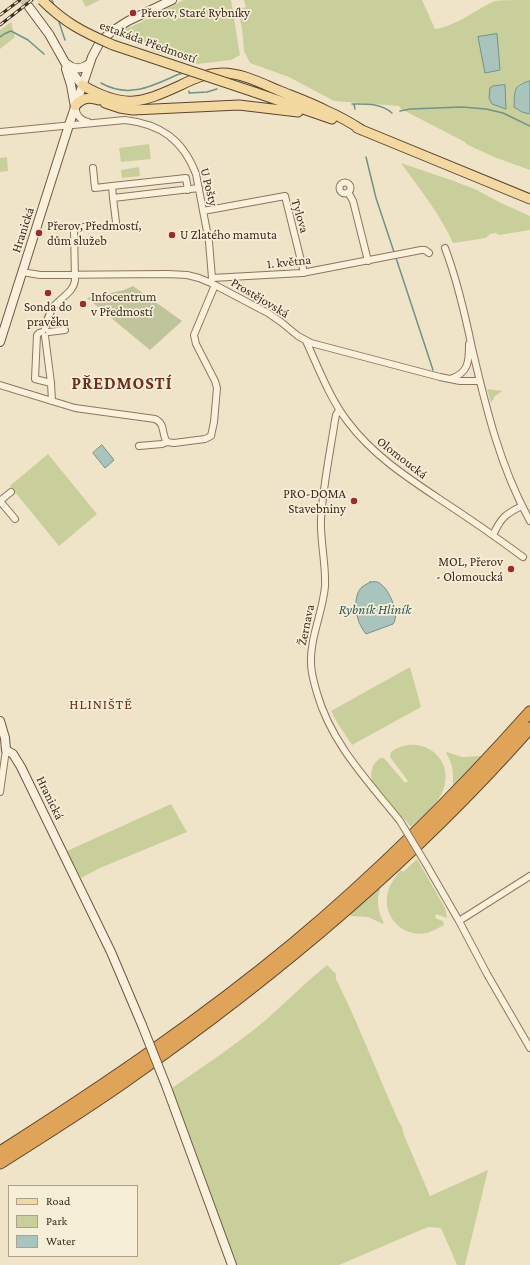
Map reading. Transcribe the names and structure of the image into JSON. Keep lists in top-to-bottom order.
{
  "streets": {
    "main road": ["estakáda Předmostí", "Hranická"],
    "street": [
      "U Pošty",
      "Tylova",
      "1. května",
      "Prostějovská",
      "Olomoucká",
      "Žernava"
    ]
  },
  "crossings": [
    ["U Pošty", "Tylova"],
    ["U Pošty", "Hranická"],
    ["U Pošty", "1. května"],
    ["U Pošty", "Prostějovská"],
    ["Tylova", "1. května"],
    ["Hranická", "Prostějovská"],
    ["1. května", "Prostějovská"],
    ["Prostějovská", "Olomoucká"],
    ["Olomoucká", "Žernava"]
  ],
  "districts": ["PŘEDMOSTÍ", "HLINIŠTĚ"],
  "water": ["Rybník Hliník"],
  "places": [
    "Přerov, Staré Rybníky",
    "Přerov, Předmostí, dům služeb",
    "U Zlatého mamuta",
    "Sonda do pravěku",
    "Infocentrum v Předmostí",
    "PRO-DOMA Stavebniny",
    "MOL, Přerov - Olomoucká"
  ],
  "legend": ["Road", "Park", "Water"]
}
